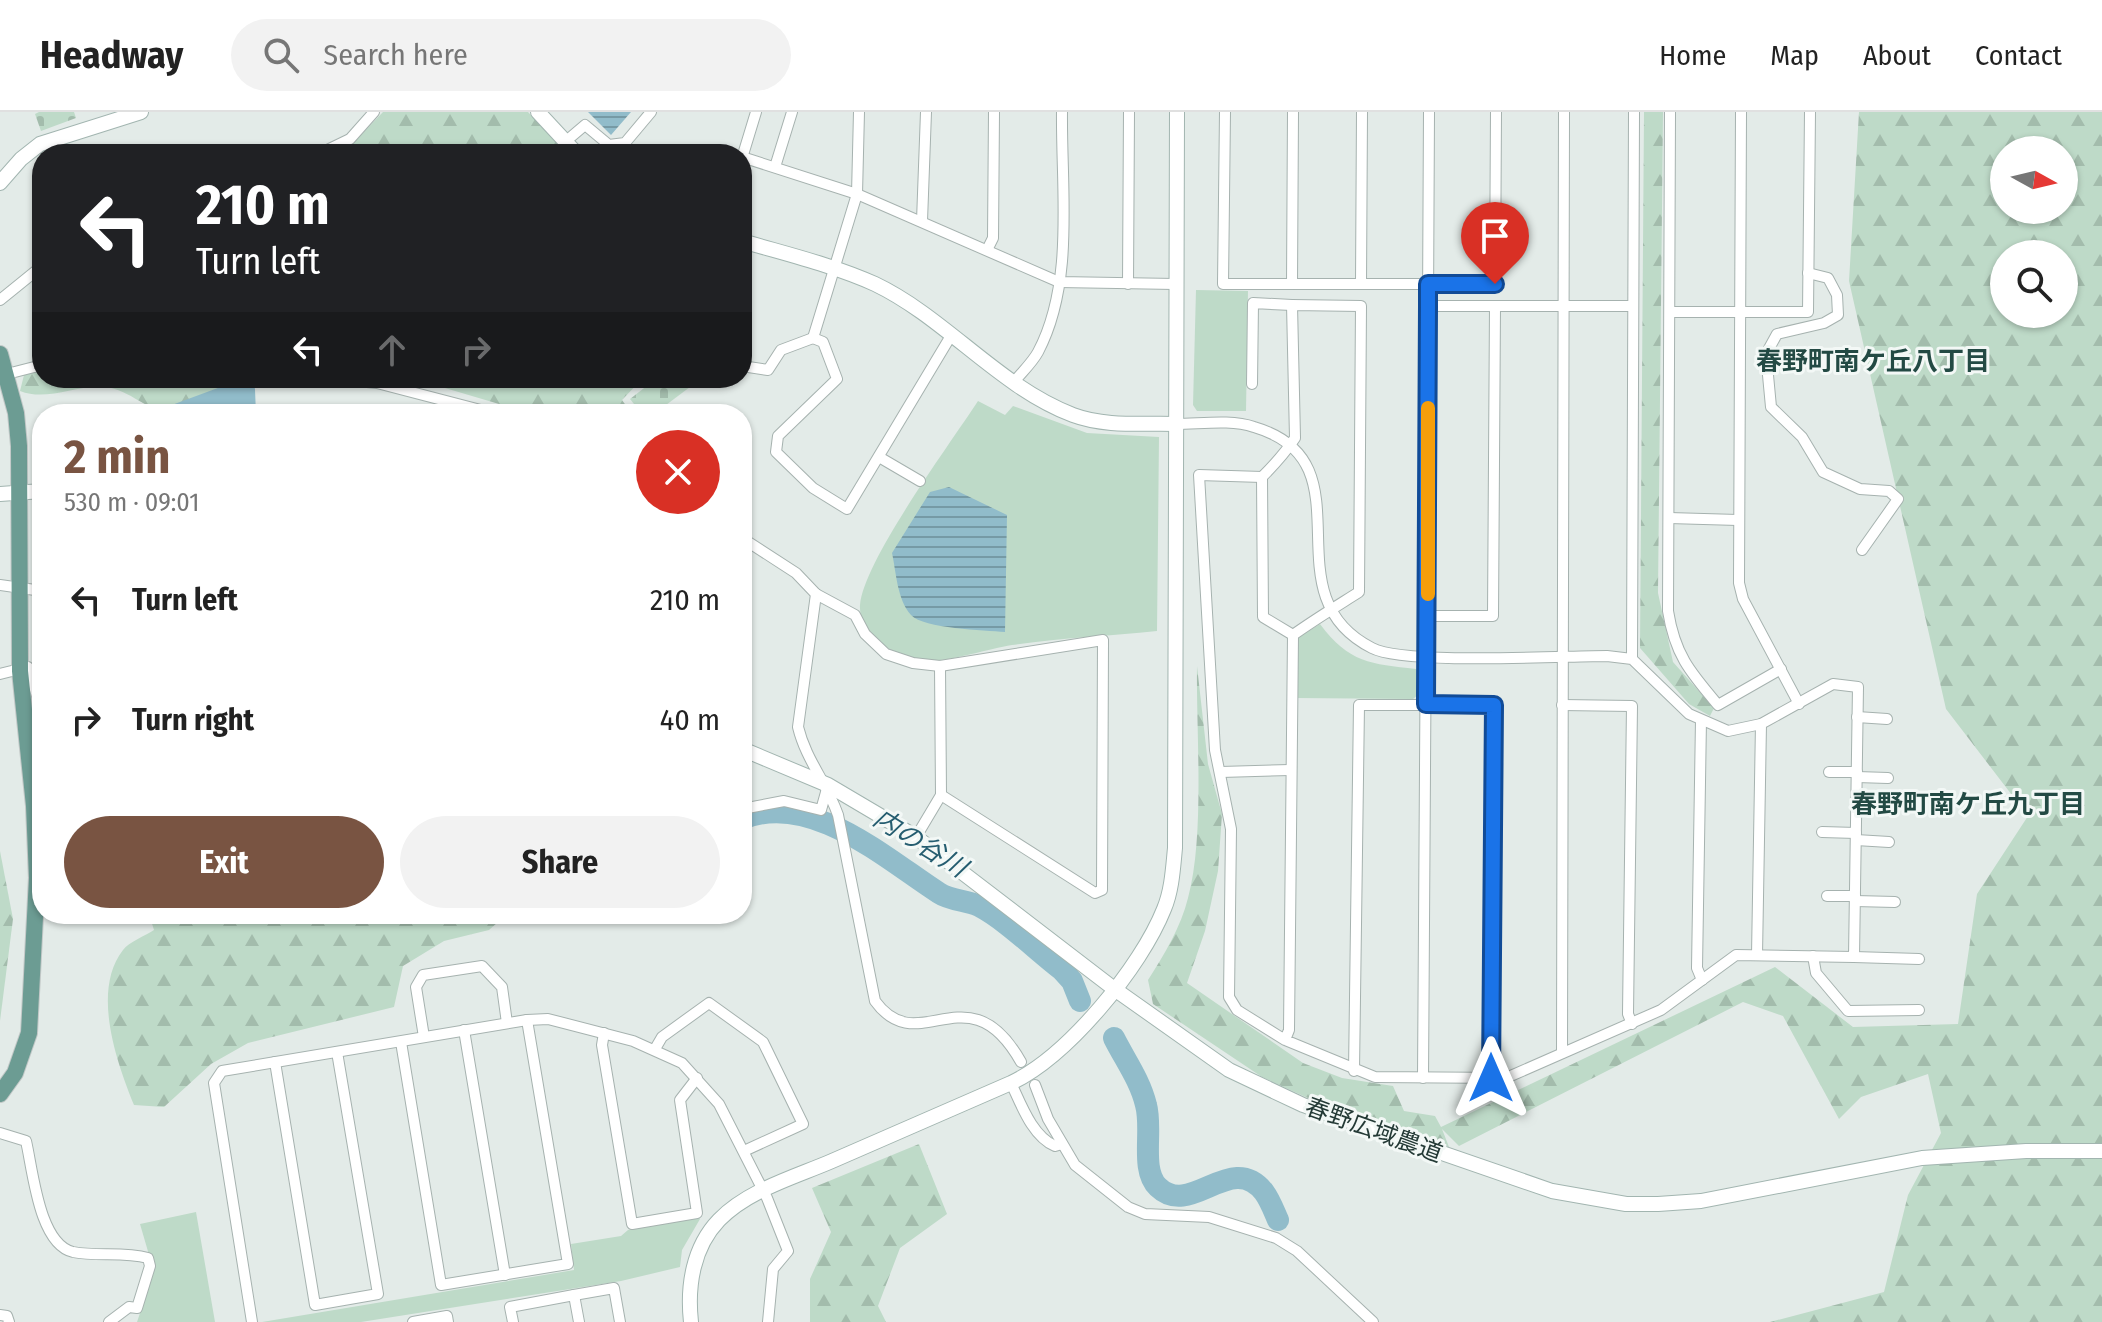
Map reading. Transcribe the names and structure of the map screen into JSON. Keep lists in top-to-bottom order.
{
  "streets": {
    "street": ["春野広域農道"]
  },
  "districts": ["春野町南ケ丘八丁目", "春野町南ケ丘九丁目"],
  "water": ["内の谷川"],
  "north": "right",
  "page": {
    "header": "Headway",
    "search": "Search here",
    "nav": [
      "Home",
      "Map",
      "About",
      "Contact"
    ],
    "turn": ["210 m", "Turn left"],
    "heading": ["2 min", "530 m · 09:01"],
    "list": [
      {
        "name": "Turn left",
        "value": "210 m"
      },
      {
        "name": "Turn right",
        "value": "40 m"
      }
    ],
    "buttons": ["Exit", "Share"]
  }
}
